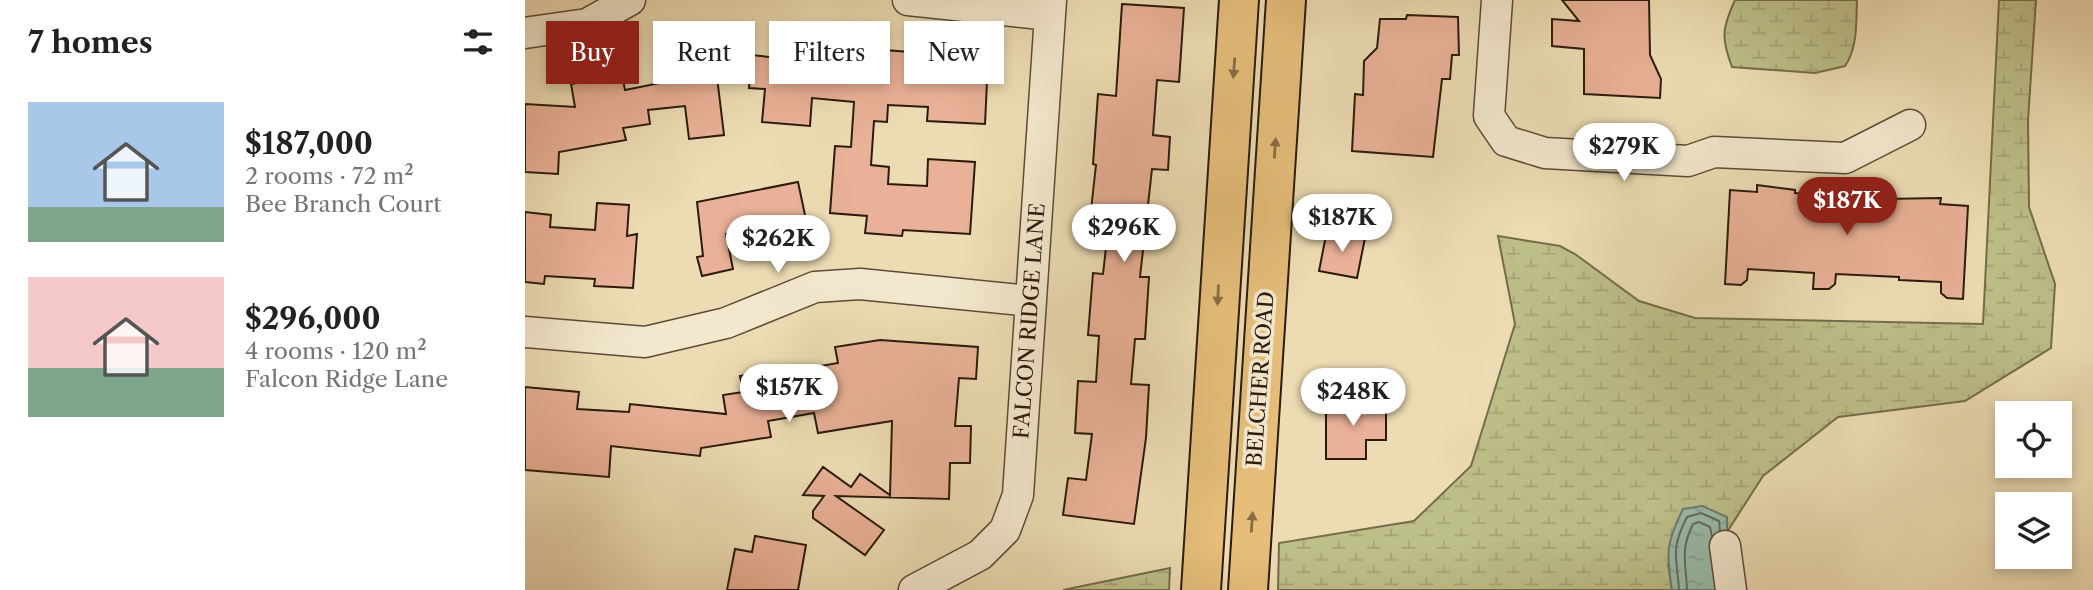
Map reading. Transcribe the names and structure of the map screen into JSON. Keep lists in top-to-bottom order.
{
  "streets": {
    "main road": ["BELCHER ROAD"],
    "street": ["FALCON RIDGE LANE"]
  },
  "page": {
    "heading": "7 homes",
    "chip": [
      "Buy",
      "Rent",
      "Filters",
      "New"
    ],
    "list": [
      {
        "name": "$187,000",
        "note": "2 rooms · 72 m² · Bee Branch Court"
      },
      {
        "name": "$296,000",
        "note": "4 rooms · 120 m² · Falcon Ridge Lane"
      }
    ],
    "price": [
      "$279K",
      "$187K",
      "$187K",
      "$296K",
      "$262K",
      "$157K",
      "$248K"
    ]
  }
}
